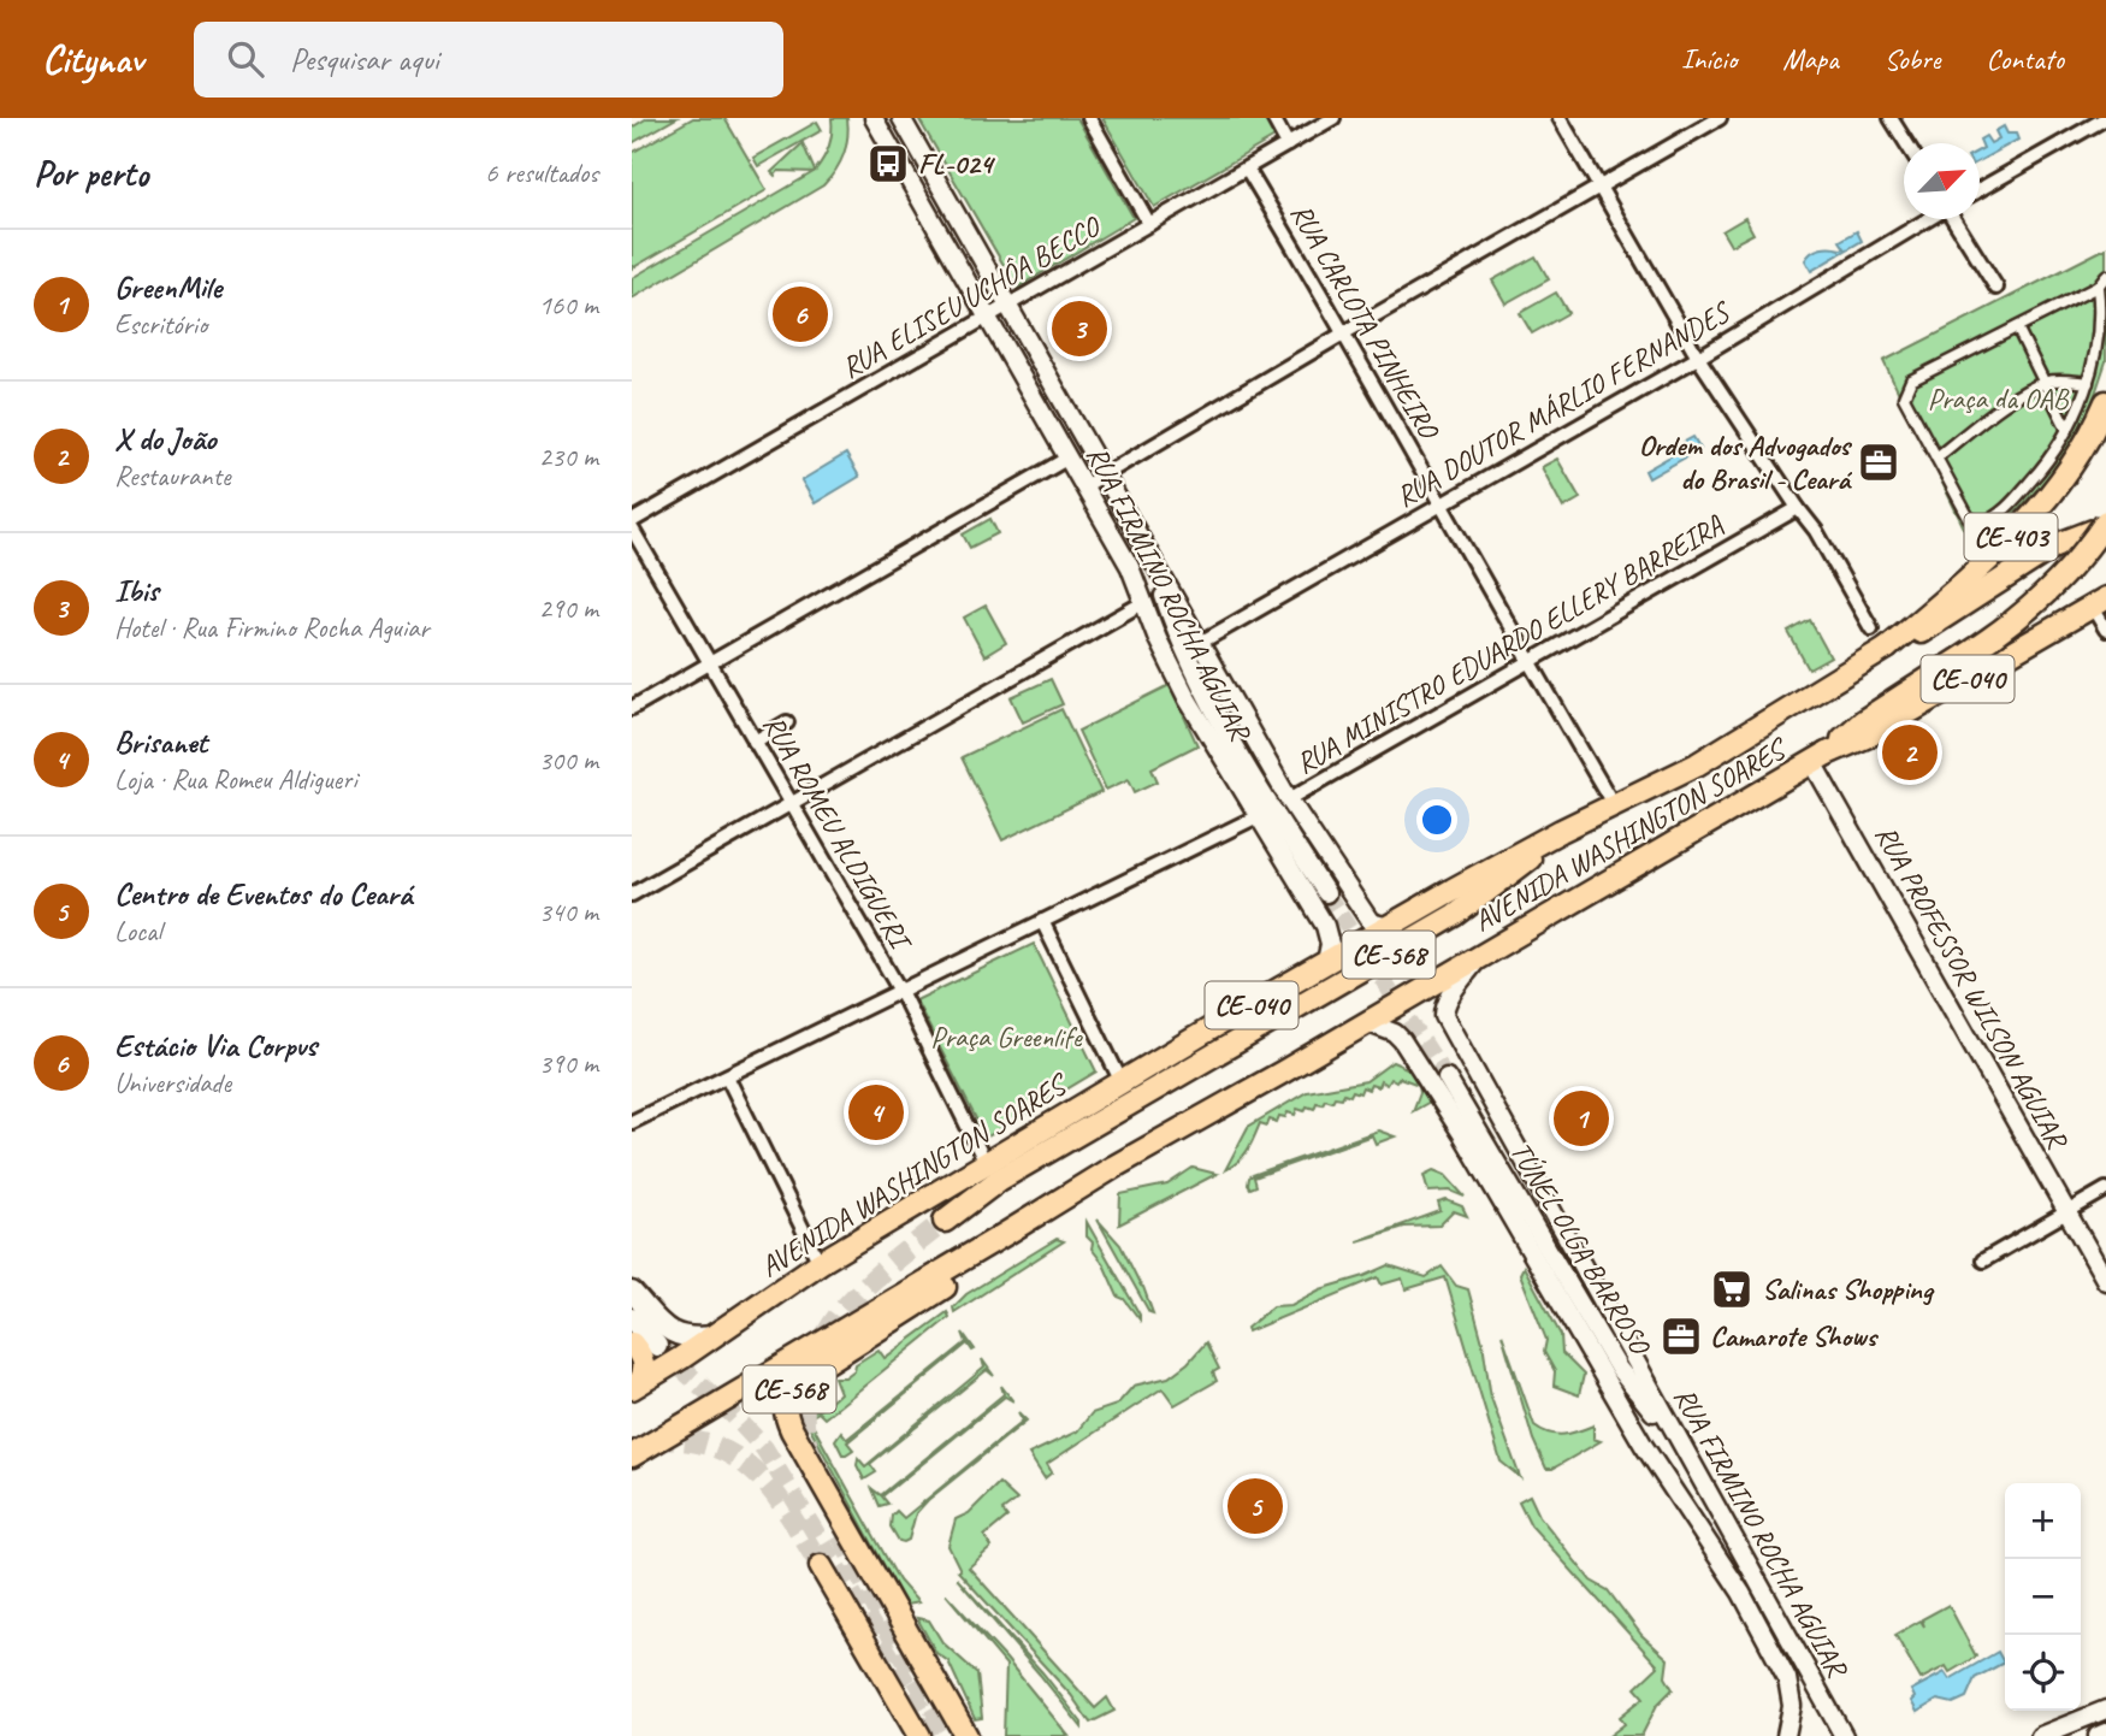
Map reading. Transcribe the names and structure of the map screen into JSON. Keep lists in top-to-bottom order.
{
  "streets": {
    "main road": [
      "CE-403",
      "CE-040",
      "AVENIDA WASHINGTON SOARES",
      "CE-568"
    ],
    "street": [
      "RUA ELISEU UCHÔA BECCO",
      "RUA CARLOTA PINHEIRO",
      "RUA DOUTOR MÁRLIO FERNANDES",
      "RUA FIRMINO ROCHA AGUIAR",
      "RUA MINISTRO EDUARDO ELLERY BARREIRA",
      "RUA ROMEU ALDIGUERI",
      "RUA PROFESSOR WILSON AGUIAR",
      "TÚNEL OLGA BARROSO"
    ]
  },
  "crossings": [
    ["RUA ELISEU UCHÔA BECCO", "RUA CARLOTA PINHEIRO"],
    ["RUA ELISEU UCHÔA BECCO", "RUA FIRMINO ROCHA AGUIAR"],
    ["RUA CARLOTA PINHEIRO", "RUA DOUTOR MÁRLIO FERNANDES"],
    ["RUA CARLOTA PINHEIRO", "RUA MINISTRO EDUARDO ELLERY BARREIRA"],
    ["RUA CARLOTA PINHEIRO", "AVENIDA WASHINGTON SOARES"],
    ["RUA DOUTOR MÁRLIO FERNANDES", "RUA FIRMINO ROCHA AGUIAR"],
    ["RUA FIRMINO ROCHA AGUIAR", "RUA MINISTRO EDUARDO ELLERY BARREIRA"],
    ["RUA FIRMINO ROCHA AGUIAR", "AVENIDA WASHINGTON SOARES"],
    ["RUA FIRMINO ROCHA AGUIAR", "TÚNEL OLGA BARROSO"],
    ["RUA ROMEU ALDIGUERI", "AVENIDA WASHINGTON SOARES"],
    ["AVENIDA WASHINGTON SOARES", "CE-568"],
    ["AVENIDA WASHINGTON SOARES", "RUA PROFESSOR WILSON AGUIAR"]
  ],
  "parks": ["Praça da OAB", "Praça Greenlife"],
  "places": {
    "bus stop": ["FL-024"],
    "office": ["Ordem dos Advogados do Brasil - Ceará", "Camarote Shows"],
    "supermarket": ["Salinas Shopping"]
  },
  "north": "top right",
  "page": {
    "header": "Citynav",
    "search": "Pesquisar aqui",
    "nav": [
      "Início",
      "Mapa",
      "Sobre",
      "Contato"
    ],
    "heading": ["Por perto", "6 resultados"],
    "list": [
      {
        "mark": "1",
        "name": "GreenMile",
        "note": "Escritório",
        "value": "160 m"
      },
      {
        "mark": "2",
        "name": "X do João",
        "note": "Restaurante",
        "value": "230 m"
      },
      {
        "mark": "3",
        "name": "Ibis",
        "note": "Hotel · Rua Firmino Rocha Aguiar",
        "value": "290 m"
      },
      {
        "mark": "4",
        "name": "Brisanet",
        "note": "Loja · Rua Romeu Aldigueri",
        "value": "300 m"
      },
      {
        "mark": "5",
        "name": "Centro de Eventos do Ceará",
        "note": "Local",
        "value": "340 m"
      },
      {
        "mark": "6",
        "name": "Estácio Via Corpvs",
        "note": "Universidade",
        "value": "390 m"
      }
    ],
    "pins": [
      "6",
      "3",
      "2",
      "4",
      "1",
      "5"
    ],
    "map_buttons": ["+", "−"]
  }
}
